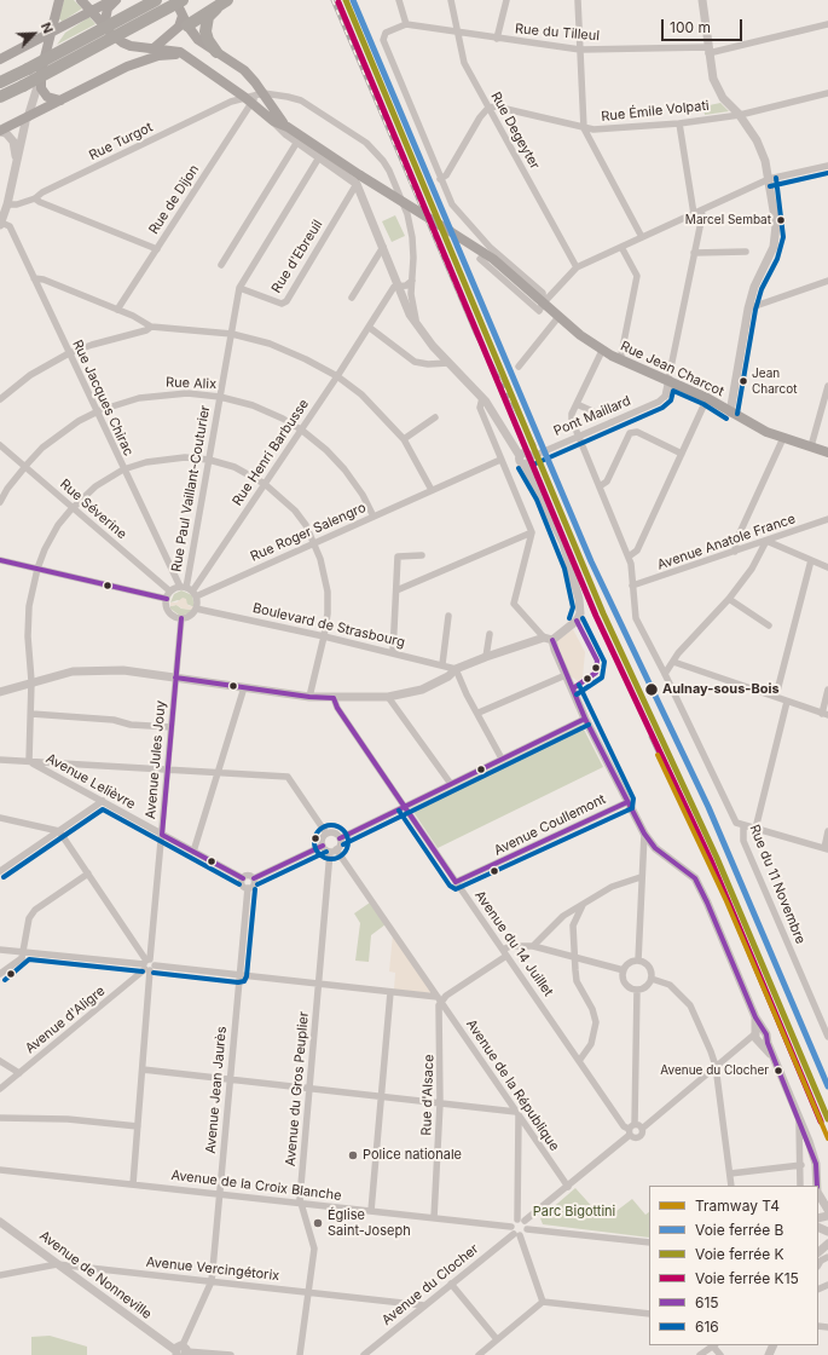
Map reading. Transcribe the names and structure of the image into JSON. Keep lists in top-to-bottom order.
{
  "streets": {
    "main road": ["Rue Jean Charcot"],
    "street": [
      "Rue du Tilleul",
      "Rue Émile Volpati",
      "Rue Degeyter",
      "Rue Turgot",
      "Rue de Dijon",
      "Rue d'Ebreuil",
      "Rue Alix",
      "Rue Jacques Chirac",
      "Pont Maillard",
      "Rue Henri Barbusse",
      "Rue Paul Vaillant-Couturier",
      "Rue Séverine",
      "Rue Roger Salengro",
      "Avenue Anatole France",
      "Boulevard de Strasbourg",
      "Avenue Jules Jouy",
      "Avenue Lelièvre",
      "Avenue Coullemont",
      "Rue du 11 Novembre",
      "Avenue du 14 Juillet",
      "Avenue d'Aligre",
      "Avenue de la République",
      "Avenue du Gros Peuplier",
      "Avenue Jean Jaurès",
      "Rue d'Alsace",
      "Avenue de la Croix Blanche",
      "Avenue Vercingétorix",
      "Avenue de Nonneville",
      "Avenue du Clocher"
    ]
  },
  "crossings": [
    ["Rue du Tilleul", "Rue Degeyter"],
    ["Rue du Tilleul", "Rue Jean Charcot"],
    ["Rue Émile Volpati", "Rue Degeyter"],
    ["Rue Turgot", "Rue de Dijon"],
    ["Rue d'Ebreuil", "Rue Jean Charcot"],
    ["Rue d'Ebreuil", "Rue Paul Vaillant-Couturier"],
    ["Rue Jean Charcot", "Pont Maillard"],
    ["Rue Jean Charcot", "Rue du 11 Novembre"],
    ["Rue Alix", "Rue Jacques Chirac"],
    ["Rue Alix", "Rue Henri Barbusse"],
    ["Rue Alix", "Rue Paul Vaillant-Couturier"],
    ["Rue Alix", "Rue Séverine"],
    ["Rue Alix", "Rue Roger Salengro"],
    ["Rue Jacques Chirac", "Rue Henri Barbusse"],
    ["Rue Jacques Chirac", "Rue Paul Vaillant-Couturier"],
    ["Rue Jacques Chirac", "Rue Séverine"],
    ["Rue Jacques Chirac", "Rue Roger Salengro"],
    ["Rue Jacques Chirac", "Boulevard de Strasbourg"],
    ["Rue Henri Barbusse", "Rue Paul Vaillant-Couturier"],
    ["Rue Henri Barbusse", "Rue Séverine"],
    ["Rue Henri Barbusse", "Rue Roger Salengro"],
    ["Rue Henri Barbusse", "Boulevard de Strasbourg"],
    ["Rue Paul Vaillant-Couturier", "Rue Séverine"],
    ["Rue Paul Vaillant-Couturier", "Rue Roger Salengro"],
    ["Rue Paul Vaillant-Couturier", "Boulevard de Strasbourg"],
    ["Rue Séverine", "Rue Roger Salengro"],
    ["Rue Séverine", "Boulevard de Strasbourg"],
    ["Rue Roger Salengro", "Boulevard de Strasbourg"],
    ["Avenue Anatole France", "Rue du 11 Novembre"],
    ["Avenue Jules Jouy", "Avenue Lelièvre"],
    ["Avenue Jules Jouy", "Avenue d'Aligre"],
    ["Avenue Jules Jouy", "Avenue de la Croix Blanche"],
    ["Avenue Lelièvre", "Avenue Jean Jaurès"],
    ["Avenue Coullemont", "Avenue du 14 Juillet"],
    ["Avenue de la République", "Avenue du Gros Peuplier"],
    ["Avenue de la République", "Rue d'Alsace"],
    ["Avenue du Gros Peuplier", "Avenue de la Croix Blanche"],
    ["Avenue du Gros Peuplier", "Avenue Vercingétorix"],
    ["Avenue Jean Jaurès", "Avenue de la Croix Blanche"],
    ["Avenue Jean Jaurès", "Avenue Vercingétorix"],
    ["Avenue Jean Jaurès", "Avenue de Nonneville"],
    ["Rue d'Alsace", "Avenue de la Croix Blanche"],
    ["Avenue de la Croix Blanche", "Avenue du Clocher"],
    ["Avenue Vercingétorix", "Avenue de Nonneville"],
    ["Avenue Vercingétorix", "Avenue du Clocher"]
  ],
  "parks": ["Parc Bigottini"],
  "places": [
    "Marcel Sembat",
    "Jean Charcot",
    "Aulnay-sous-Bois",
    "Avenue du Clocher",
    "Police nationale",
    "Église Saint-Joseph"
  ],
  "lines": [
    "rail line B",
    "rail line K",
    "rail line K15",
    "transit line 616",
    "transit line 615",
    "tram line T4"
  ],
  "legend": [
    "Tramway T4",
    "Voie ferrée B",
    "Voie ferrée K",
    "Voie ferrée K15",
    "615",
    "616"
  ],
  "scale_bar": "100 m",
  "north": "top right"
}
